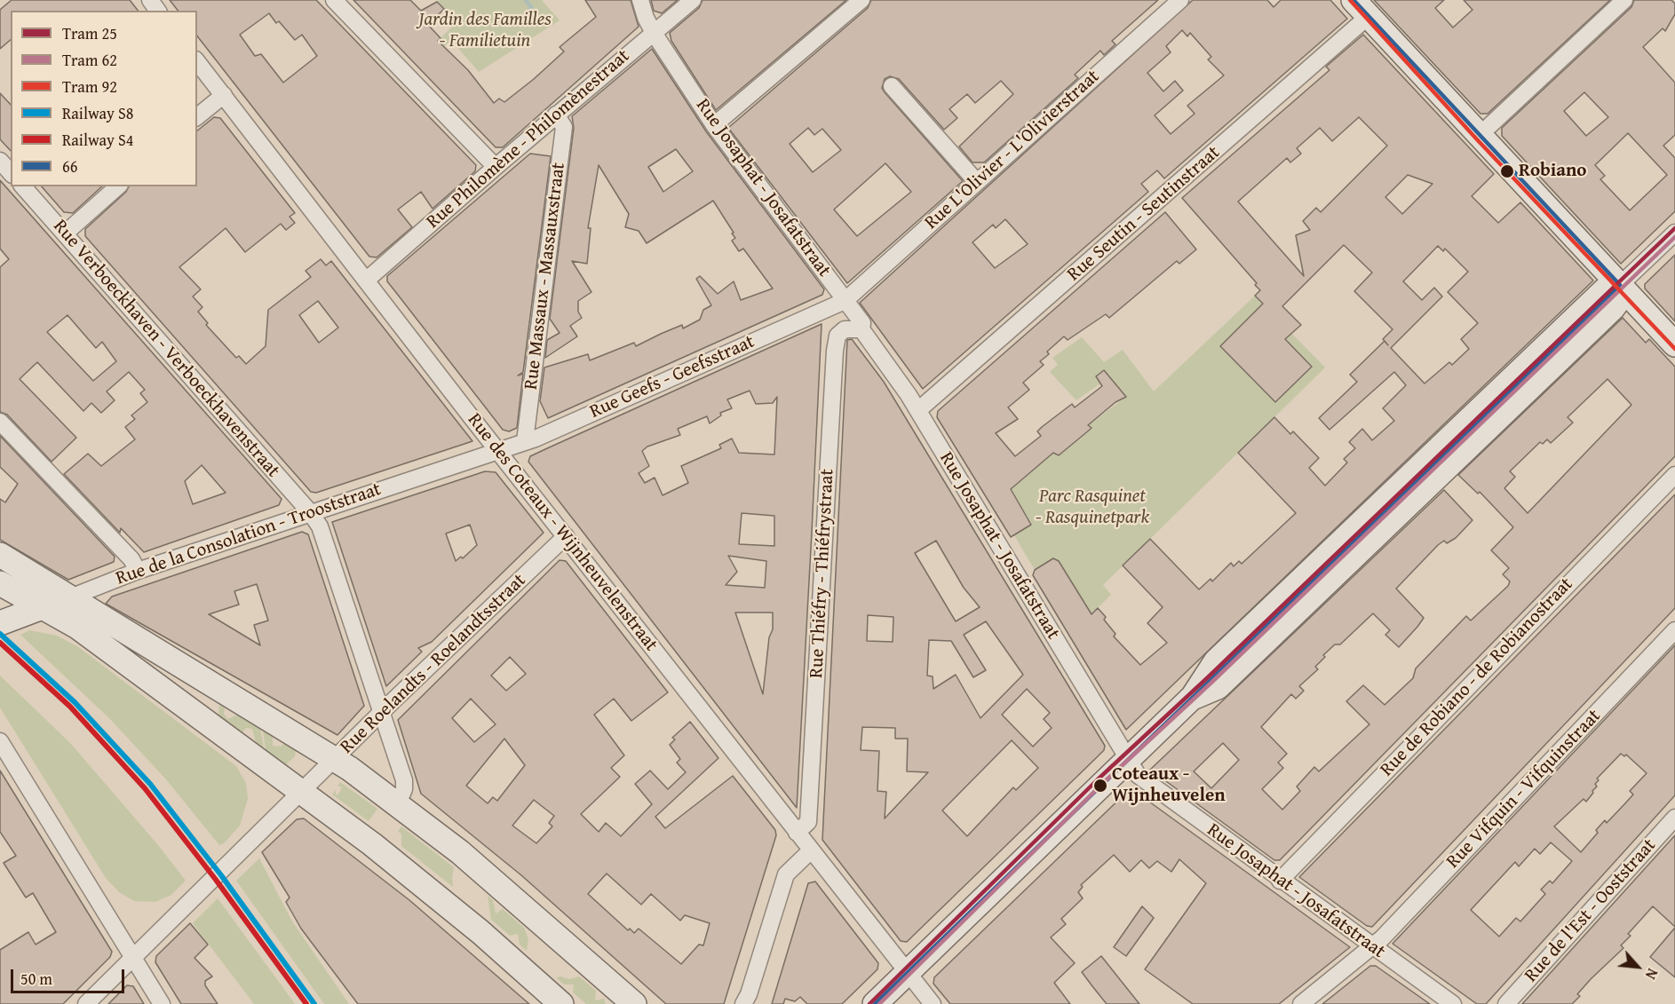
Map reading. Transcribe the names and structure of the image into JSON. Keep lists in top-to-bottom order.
{
  "streets": {
    "street": [
      "Rue Philomène - Philomènestraat",
      "Rue L'Olivier - L'Olivierstraat",
      "Rue Josaphat - Josafatstraat",
      "Rue Seutin - Seutinstraat",
      "Rue Massaux - Massauxstraat",
      "Rue Verboeckhaven - Verboeckhavenstraat",
      "Rue Geefs - Geefsstraat",
      "Rue des Coteaux - Wijnheuvelenstraat",
      "Rue de la Consolation - Trooststraat",
      "Rue Thiéfry - Thiéfrystraat",
      "Rue Roelandts - Roelandtsstraat",
      "Rue de Robiano - de Robianostraat",
      "Rue Vifquin - Vifquinstraat",
      "Rue de l'Est - Ooststraat"
    ]
  },
  "crossings": [
    ["Rue Philomène - Philomènestraat", "Rue Josaphat - Josafatstraat"],
    ["Rue Philomène - Philomènestraat", "Rue Massaux - Massauxstraat"],
    ["Rue Philomène - Philomènestraat", "Rue des Coteaux - Wijnheuvelenstraat"],
    ["Rue L'Olivier - L'Olivierstraat", "Rue Josaphat - Josafatstraat"],
    ["Rue L'Olivier - L'Olivierstraat", "Rue Geefs - Geefsstraat"],
    ["Rue Josaphat - Josafatstraat", "Rue Seutin - Seutinstraat"],
    ["Rue Josaphat - Josafatstraat", "Rue Geefs - Geefsstraat"],
    ["Rue Josaphat - Josafatstraat", "Rue Thiéfry - Thiéfrystraat"],
    ["Rue Josaphat - Josafatstraat", "Rue de Robiano - de Robianostraat"],
    ["Rue Josaphat - Josafatstraat", "Rue Vifquin - Vifquinstraat"],
    ["Rue Massaux - Massauxstraat", "Rue Geefs - Geefsstraat"],
    ["Rue Verboeckhaven - Verboeckhavenstraat", "Rue de la Consolation - Trooststraat"],
    ["Rue Verboeckhaven - Verboeckhavenstraat", "Rue Roelandts - Roelandtsstraat"],
    ["Rue Geefs - Geefsstraat", "Rue des Coteaux - Wijnheuvelenstraat"],
    ["Rue Geefs - Geefsstraat", "Rue de la Consolation - Trooststraat"],
    ["Rue des Coteaux - Wijnheuvelenstraat", "Rue de la Consolation - Trooststraat"],
    ["Rue des Coteaux - Wijnheuvelenstraat", "Rue Thiéfry - Thiéfrystraat"],
    ["Rue des Coteaux - Wijnheuvelenstraat", "Rue Roelandts - Roelandtsstraat"]
  ],
  "parks": ["Jardin des Familles - Familietuin", "Parc Rasquinet - Rasquinetpark"],
  "places": ["Robiano", "Coteaux - Wijnheuvelen"],
  "lines": [
    "tram line 92",
    "transit line 66",
    "tram line 25",
    "tram line 62",
    "rail line S8",
    "rail line S4"
  ],
  "legend": [
    "Tram 25",
    "Tram 62",
    "Tram 92",
    "Railway S8",
    "Railway S4",
    "66"
  ],
  "scale_bar": "50 m",
  "north": "bottom right"
}
